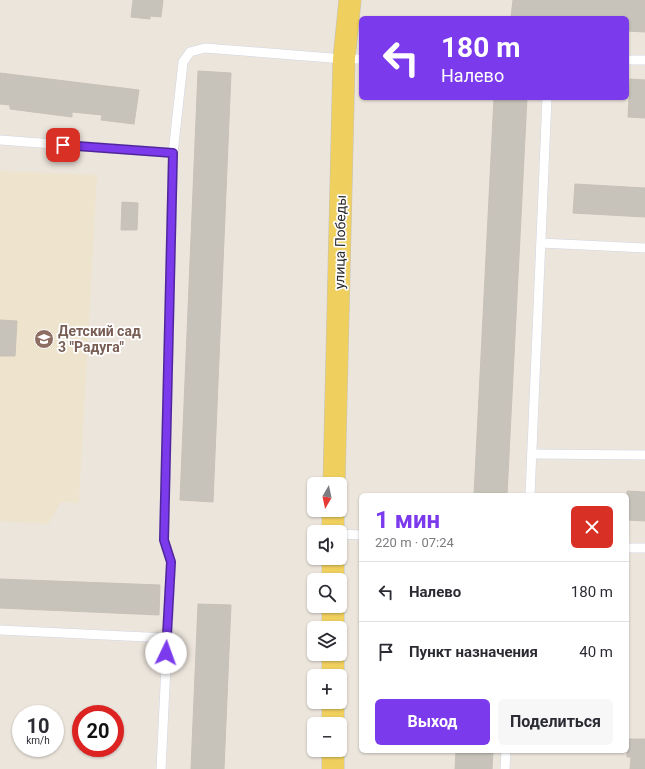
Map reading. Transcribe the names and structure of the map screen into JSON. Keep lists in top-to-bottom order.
{
  "streets": {
    "main road": ["улица Победы"]
  },
  "places": {
    "school or university": ["Детский сад 3 \"Радуга\""]
  },
  "north": "bottom",
  "page": {
    "turn": ["180 m", "Налево"],
    "map_buttons": ["+", "−"],
    "heading": ["1 мин", "220 m · 07:24"],
    "list": [
      {
        "name": "Налево",
        "value": "180 m"
      },
      {
        "name": "Пункт назначения",
        "value": "40 m"
      }
    ],
    "buttons": ["Выход", "Поделиться"],
    "speed": "10 km/h",
    "limit": "20"
  }
}
